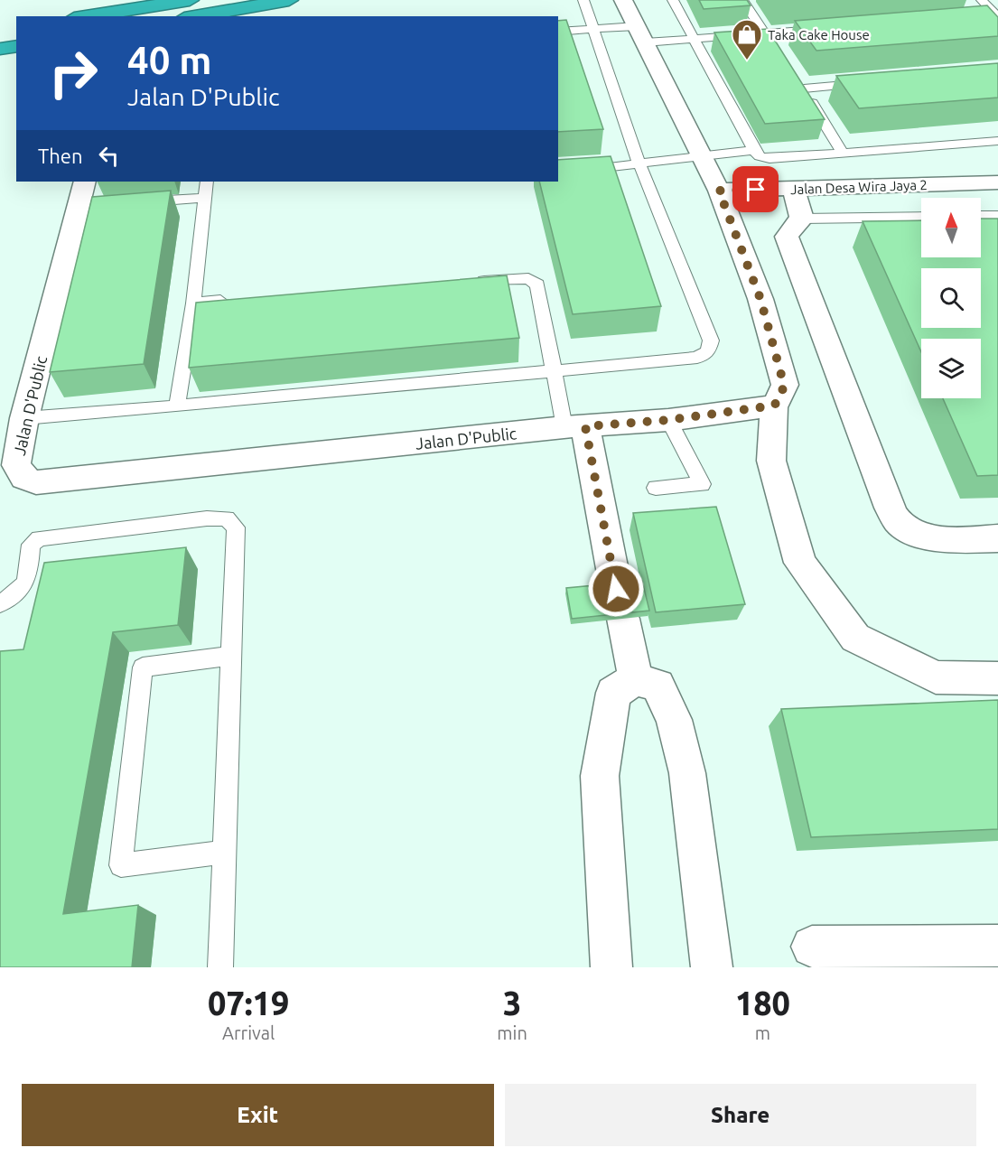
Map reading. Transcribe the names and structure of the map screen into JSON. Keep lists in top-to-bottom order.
{
  "streets": {
    "street": ["Jalan Desa Wira Jaya 2", "Jalan D'Public"]
  },
  "places": {
    "shop": ["Taka Cake House"]
  },
  "north": "top",
  "page": {
    "turn": ["40 m", "Jalan D'Public"],
    "then": "Then",
    "eta": [
      "07:19",
      "Arrival",
      "3",
      "min",
      "180",
      "m"
    ],
    "buttons": ["Exit", "Share"]
  }
}
